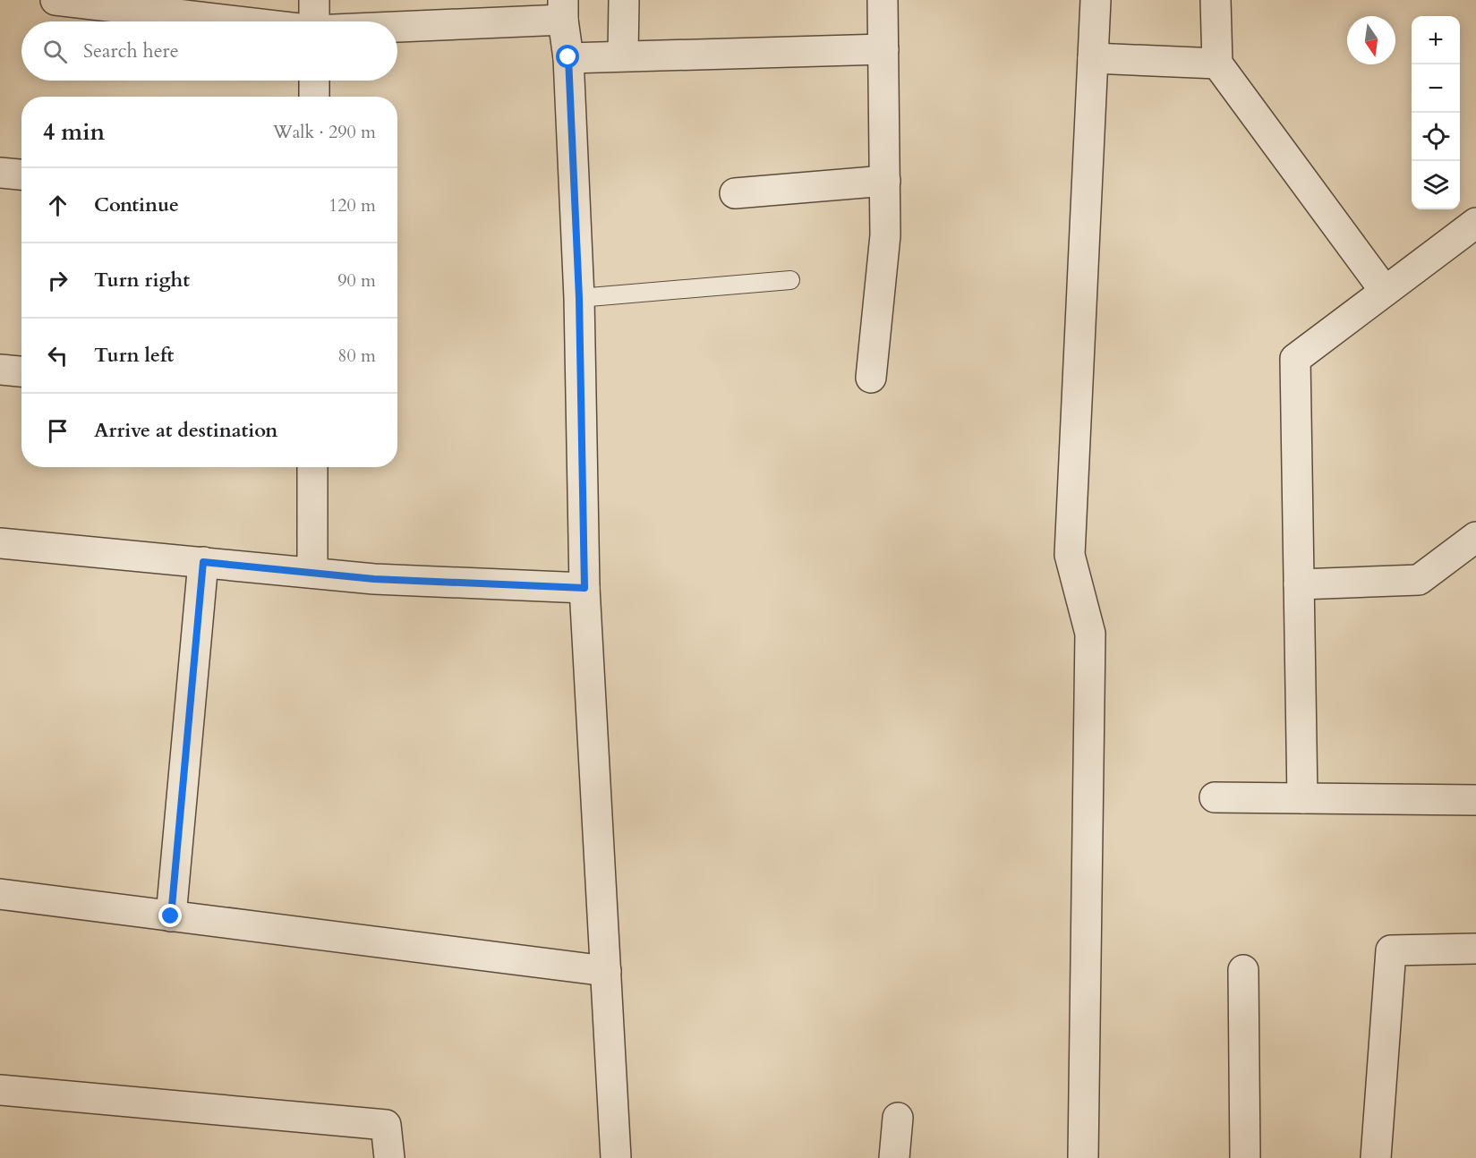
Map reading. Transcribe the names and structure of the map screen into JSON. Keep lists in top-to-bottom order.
{
  "north": "bottom",
  "page": {
    "map_buttons": ["+", "−"],
    "search": "Search here",
    "heading": ["4 min", "Walk · 290 m"],
    "list": [
      ["Continue", "120 m"],
      ["Turn right", "90 m"],
      ["Turn left", "80 m"],
      "Arrive at destination"
    ]
  }
}
